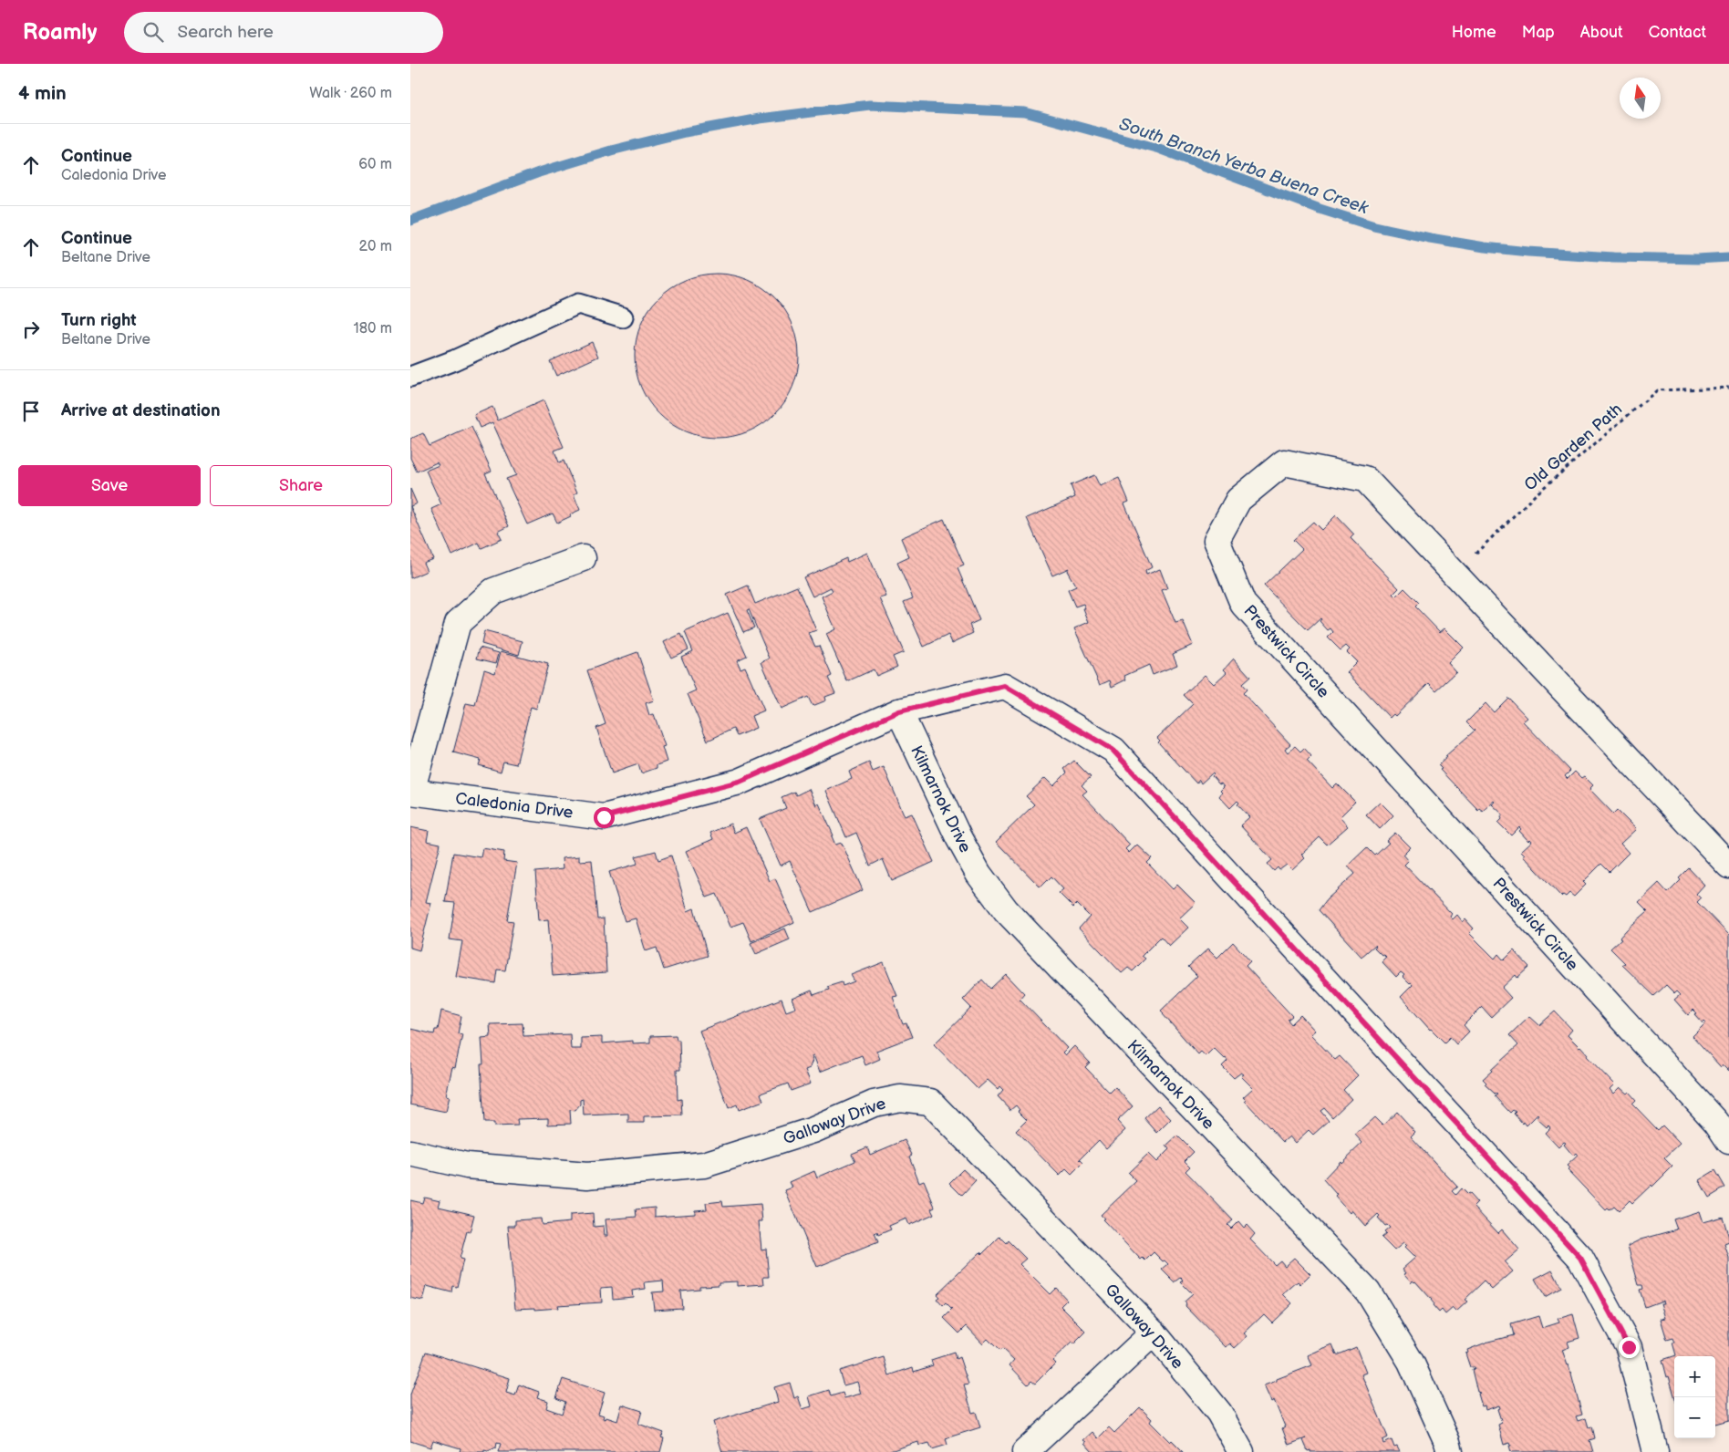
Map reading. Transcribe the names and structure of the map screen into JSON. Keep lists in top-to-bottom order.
{
  "streets": {
    "street": [
      "Prestwick Circle",
      "Kilmarnok Drive",
      "Caledonia Drive",
      "Galloway Drive"
    ],
    "path": ["Old Garden Path"]
  },
  "crossings": [
    ["Old Garden Path", "Prestwick Circle"],
    ["Kilmarnok Drive", "Caledonia Drive"]
  ],
  "water": ["South Branch Yerba Buena Creek"],
  "north": "top",
  "page": {
    "header": "Roamly",
    "search": "Search here",
    "nav": [
      "Home",
      "Map",
      "About",
      "Contact"
    ],
    "heading": ["4 min", "Walk · 260 m"],
    "list": [
      ["Continue", "Caledonia Drive", "60 m"],
      ["Continue", "Beltane Drive", "20 m"],
      ["Turn right", "Beltane Drive", "180 m"],
      "Arrive at destination"
    ],
    "buttons": ["Save", "Share"],
    "map_buttons": ["+", "−"]
  }
}
